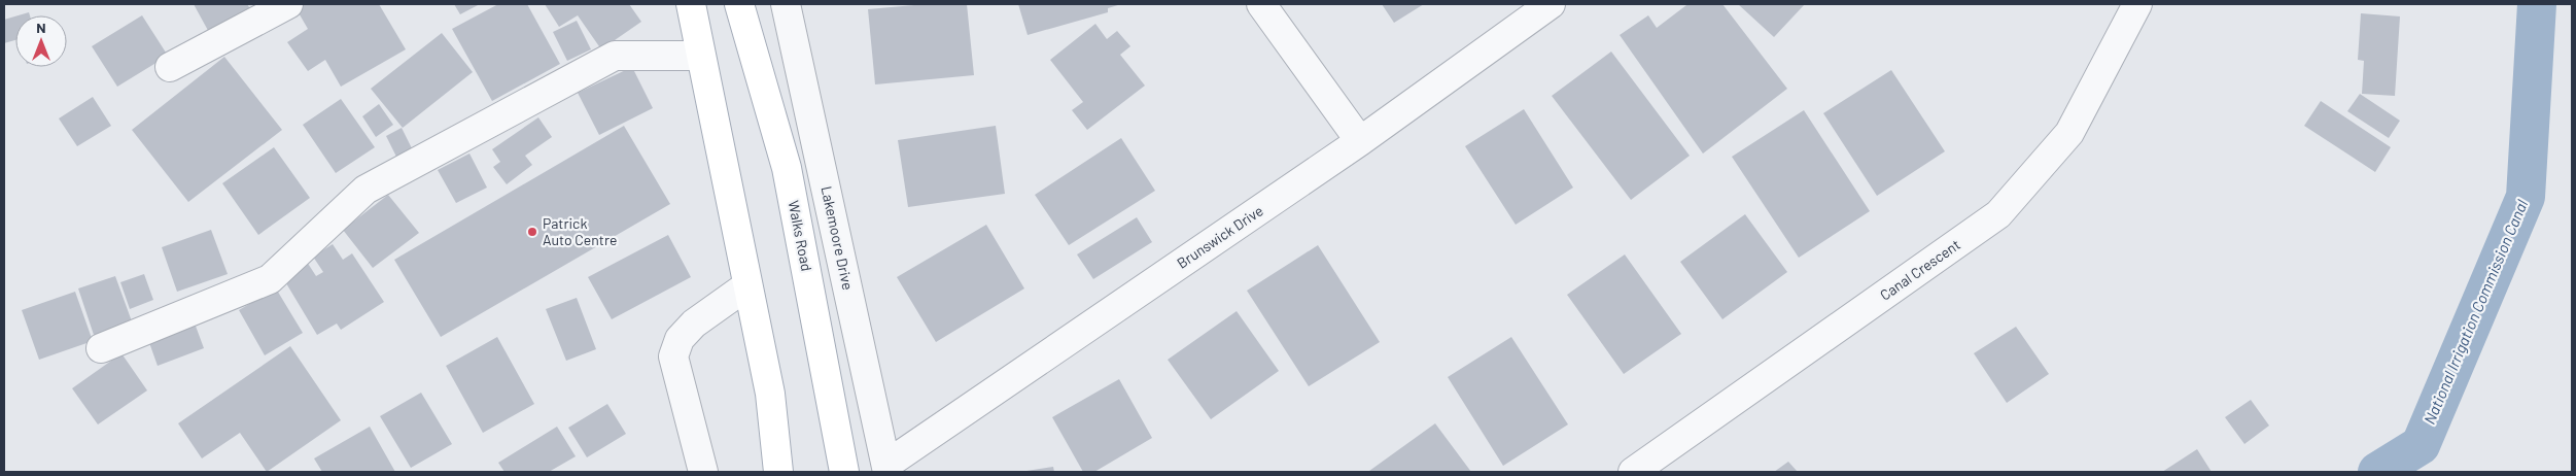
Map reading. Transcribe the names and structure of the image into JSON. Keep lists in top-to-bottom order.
{
  "streets": {
    "main road": ["Walks Road"],
    "street": ["Brunswick Drive", "Lakemoore Drive", "Canal Crescent"]
  },
  "crossings": [
    ["Brunswick Drive", "Lakemoore Drive"]
  ],
  "water": ["National Irrigation Commission Canal"],
  "places": ["Patrick Auto Centre"],
  "north": "top"
}
